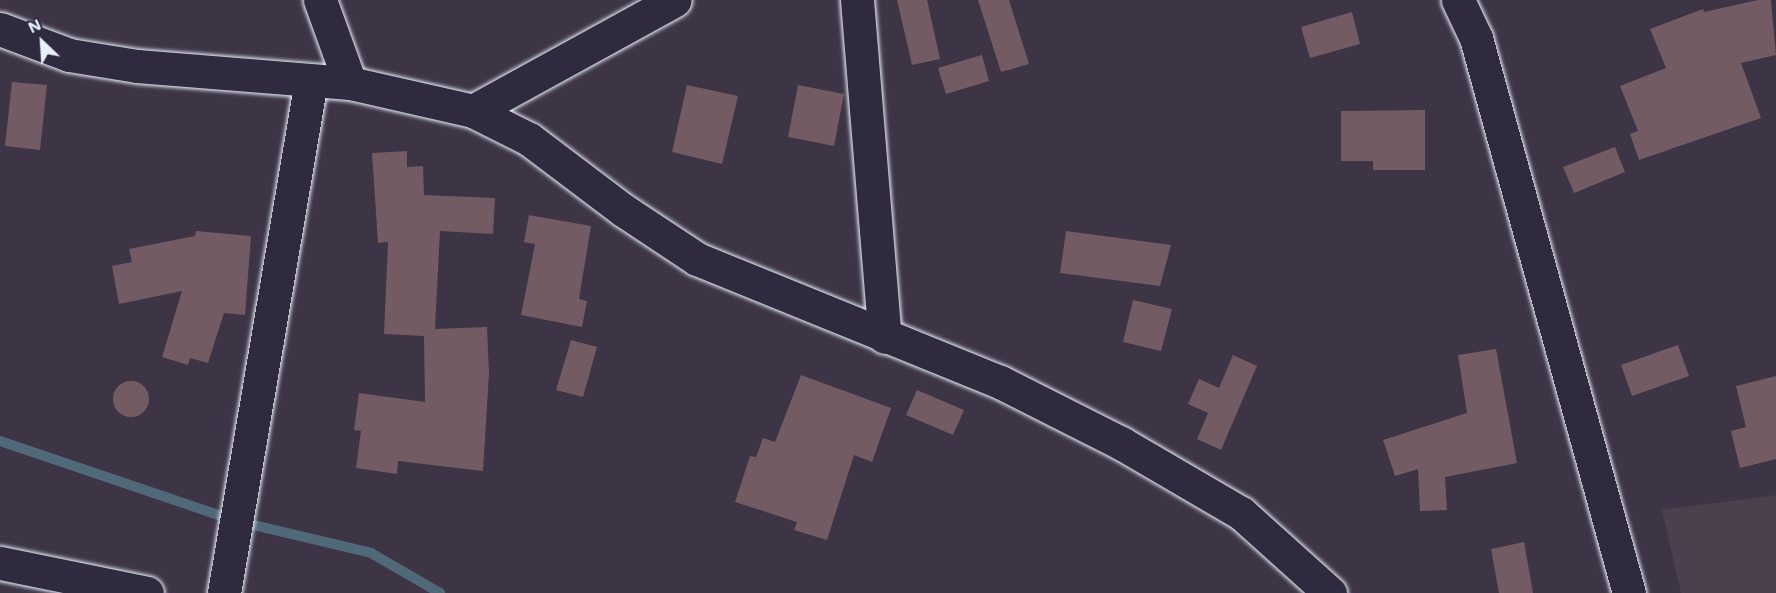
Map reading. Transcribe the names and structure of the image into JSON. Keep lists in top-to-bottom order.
{
  "north": "top left"
}
